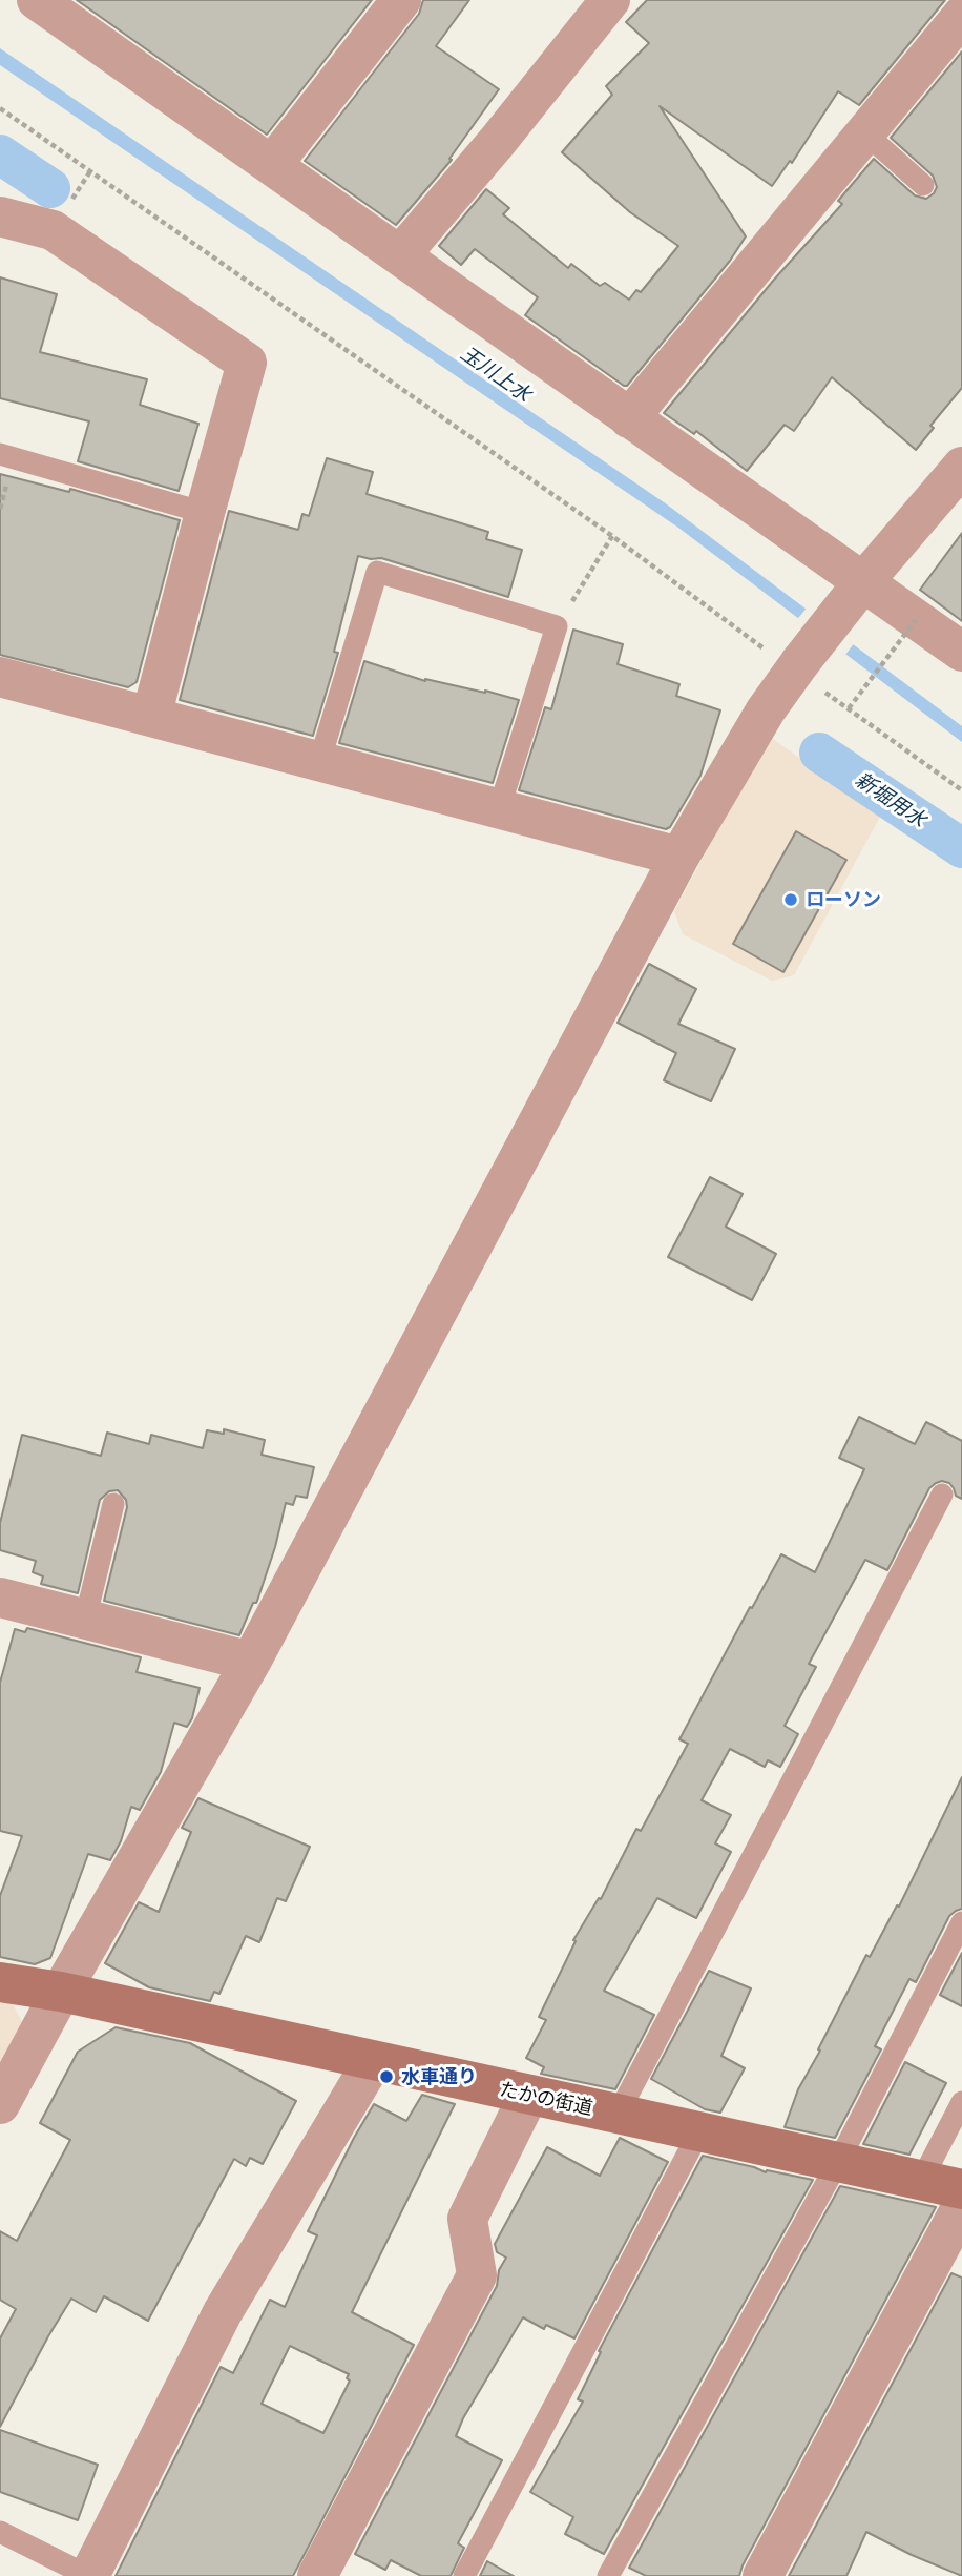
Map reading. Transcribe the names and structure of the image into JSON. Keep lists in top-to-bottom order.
{
  "streets": {
    "street": ["たかの街道"]
  },
  "water": ["玉川上水", "新堀用水"],
  "places": ["ローソン", "水車通り"]
}
